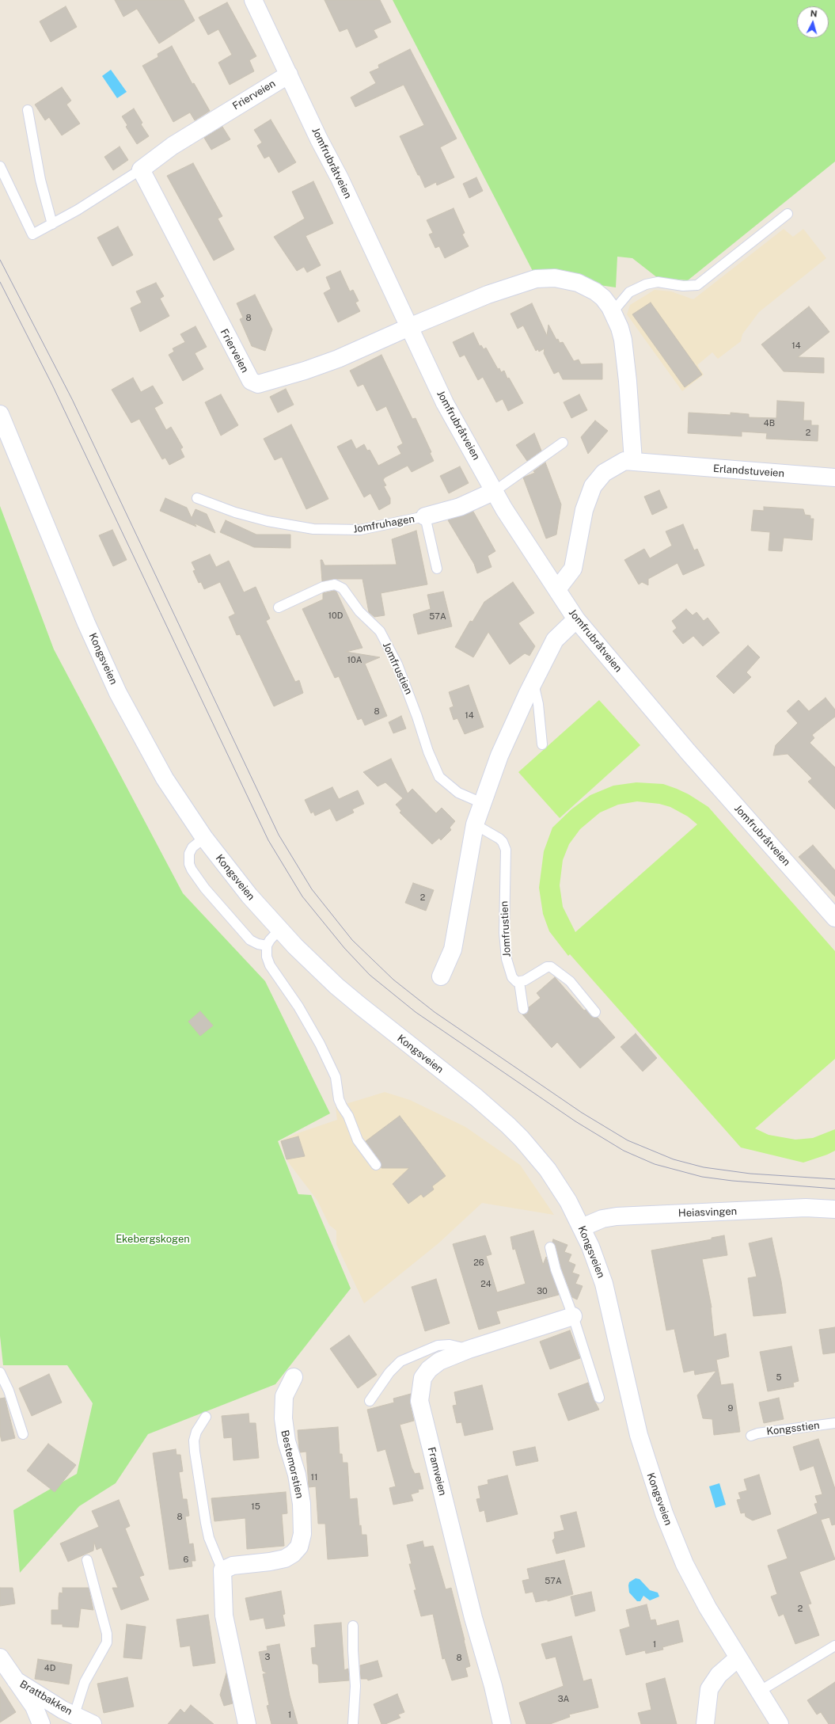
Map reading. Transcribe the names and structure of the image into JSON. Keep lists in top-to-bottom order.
{
  "streets": {
    "street": [
      "Frierveien",
      "Jomfrubråtveien",
      "Erlandstuveien",
      "Jomfruhagen",
      "Kongsveien",
      "Heiasvingen",
      "Bestemorstien",
      "Framveien",
      "Brattbakken"
    ],
    "lane": ["Jomfrustien", "Kongsstien"]
  },
  "crossings": [
    ["Frierveien", "Jomfrubråtveien"],
    ["Jomfrubråtveien", "Jomfruhagen"],
    ["Kongsveien", "Heiasvingen"]
  ],
  "parks": ["Ekebergskogen"],
  "house_numbers": [
    "8",
    "14",
    "4B",
    "2",
    "10D",
    "57A",
    "10A",
    "8",
    "14",
    "2",
    "26",
    "24",
    "30",
    "5",
    "9",
    "11",
    "15",
    "8",
    "6",
    "57A",
    "2",
    "1",
    "3",
    "8",
    "4D",
    "3A",
    "1"
  ],
  "north": "top"
}
